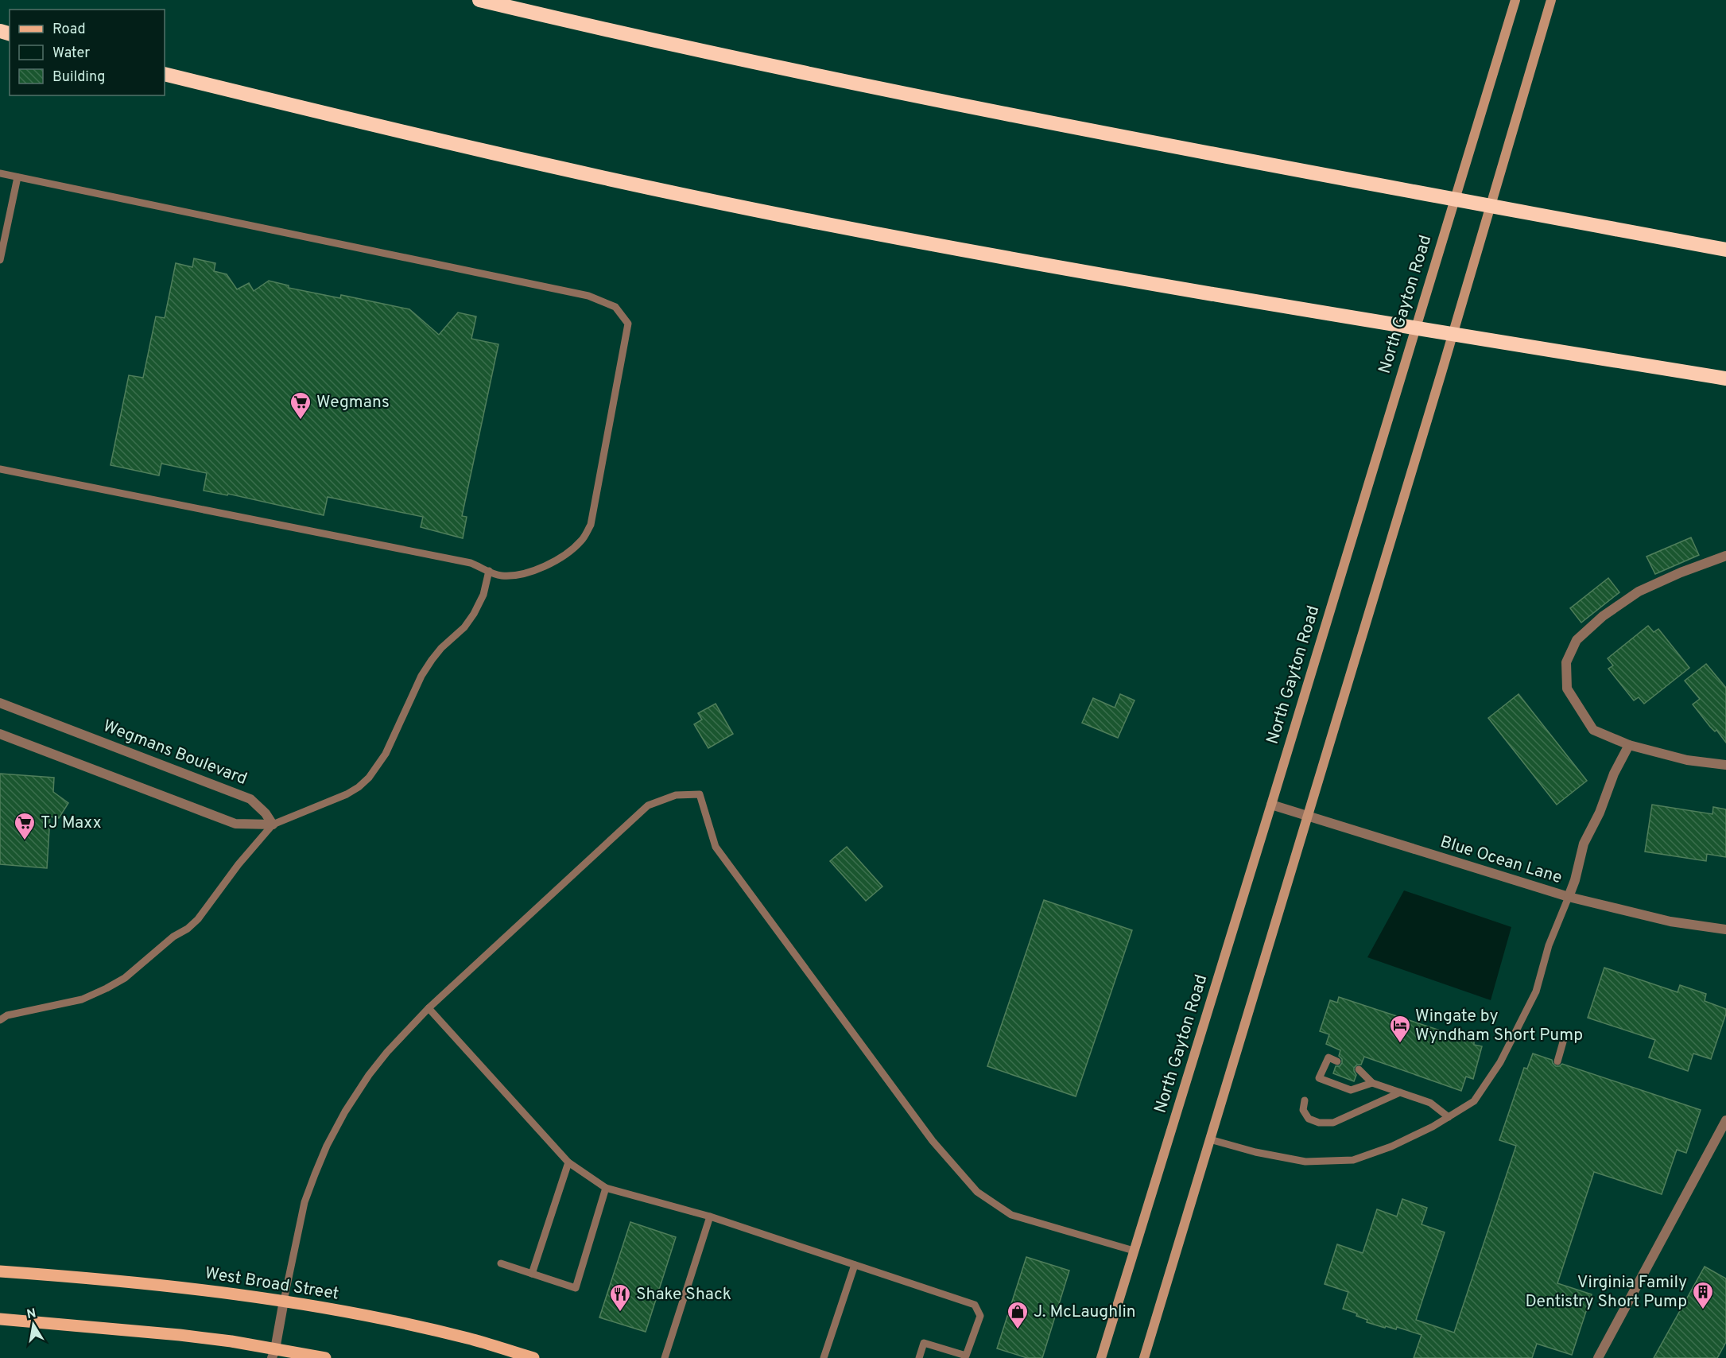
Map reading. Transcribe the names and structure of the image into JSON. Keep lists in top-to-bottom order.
{
  "streets": {
    "main road": ["North Gayton Road", "West Broad Street"],
    "street": ["Wegmans Boulevard", "Blue Ocean Lane"]
  },
  "crossings": [
    ["North Gayton Road", "Blue Ocean Lane"]
  ],
  "places": {
    "supermarket": ["Wegmans", "TJ Maxx"],
    "hotel": ["Wingate by Wyndham Short Pump"],
    "building": ["Virginia Family Dentistry Short Pump"],
    "restaurant": ["Shake Shack"],
    "shop": ["J. McLaughlin"]
  },
  "legend": ["Road", "Water", "Building"],
  "north": "top"
}
